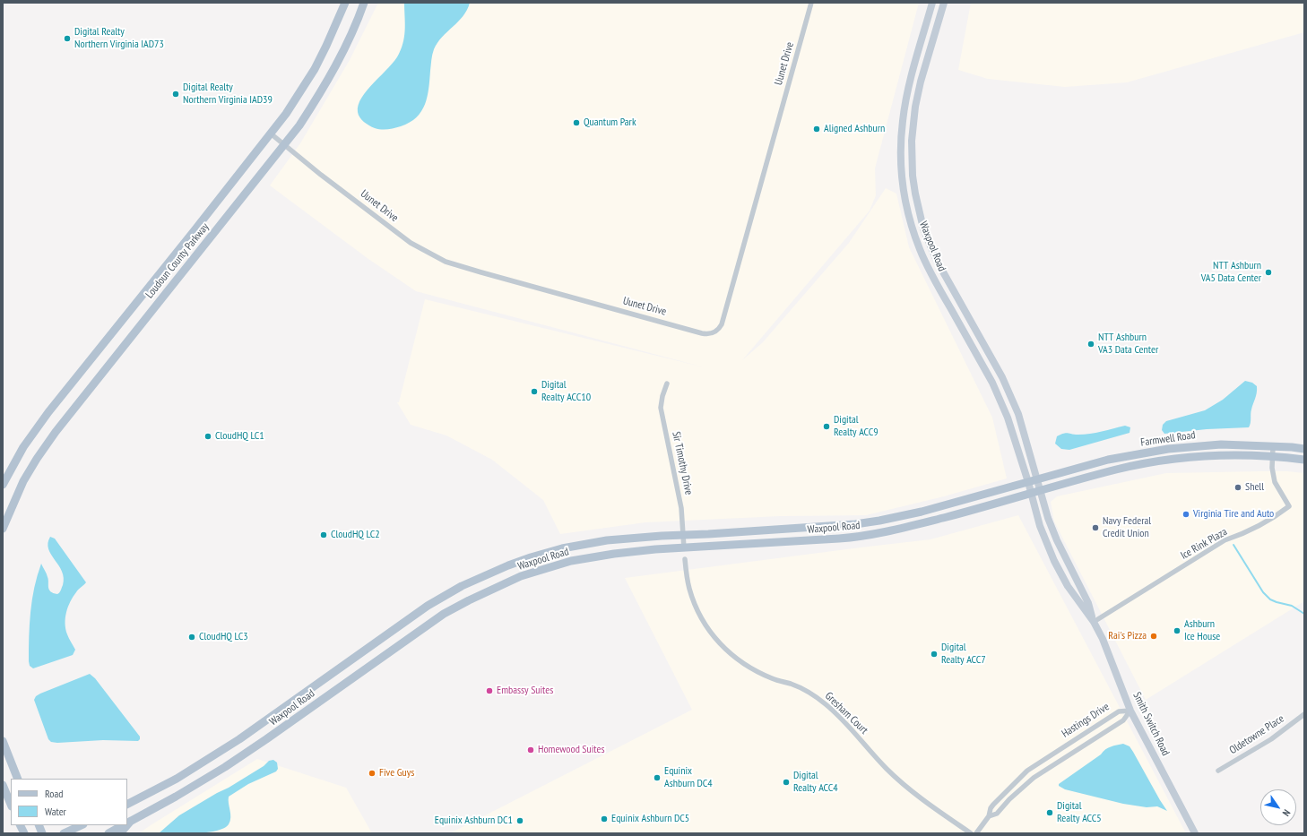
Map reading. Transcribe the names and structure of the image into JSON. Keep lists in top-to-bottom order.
{
  "streets": {
    "main road": [
      "Waxpool Road",
      "Loudoun County Parkway",
      "Farmwell Road",
      "Smith Switch Road"
    ],
    "street": [
      "Uunet Drive",
      "Sir Timothy Drive",
      "Ice Rink Plaza",
      "Gresham Court",
      "Hastings Drive",
      "Oldetowne Place"
    ]
  },
  "crossings": [
    ["Uunet Drive", "Loudoun County Parkway"],
    ["Waxpool Road", "Farmwell Road"],
    ["Waxpool Road", "Sir Timothy Drive"],
    ["Waxpool Road", "Smith Switch Road"],
    ["Farmwell Road", "Ice Rink Plaza"],
    ["Farmwell Road", "Smith Switch Road"],
    ["Ice Rink Plaza", "Smith Switch Road"],
    ["Hastings Drive", "Smith Switch Road"]
  ],
  "places": [
    "Digital Realty Northern Virginia IAD73",
    "Digital Realty Northern Virginia IAD39",
    "Quantum Park",
    "Aligned Ashburn",
    "NTT Ashburn VA5 Data Center",
    "NTT Ashburn VA3 Data Center",
    "Digital Realty ACC10",
    "Digital Realty ACC9",
    "CloudHQ LC1",
    "Shell",
    "Virginia Tire and Auto",
    "Navy Federal Credit Union",
    "CloudHQ LC2",
    "Ashburn Ice House",
    "Rai's Pizza",
    "CloudHQ LC3",
    "Digital Realty ACC7",
    "Embassy Suites",
    "Homewood Suites",
    "Five Guys",
    "Equinix Ashburn DC4",
    "Digital Realty ACC4",
    "Digital Realty ACC5",
    "Equinix Ashburn DC5",
    "Equinix Ashburn DC1"
  ],
  "legend": ["Road", "Water"],
  "north": "bottom right"
}
